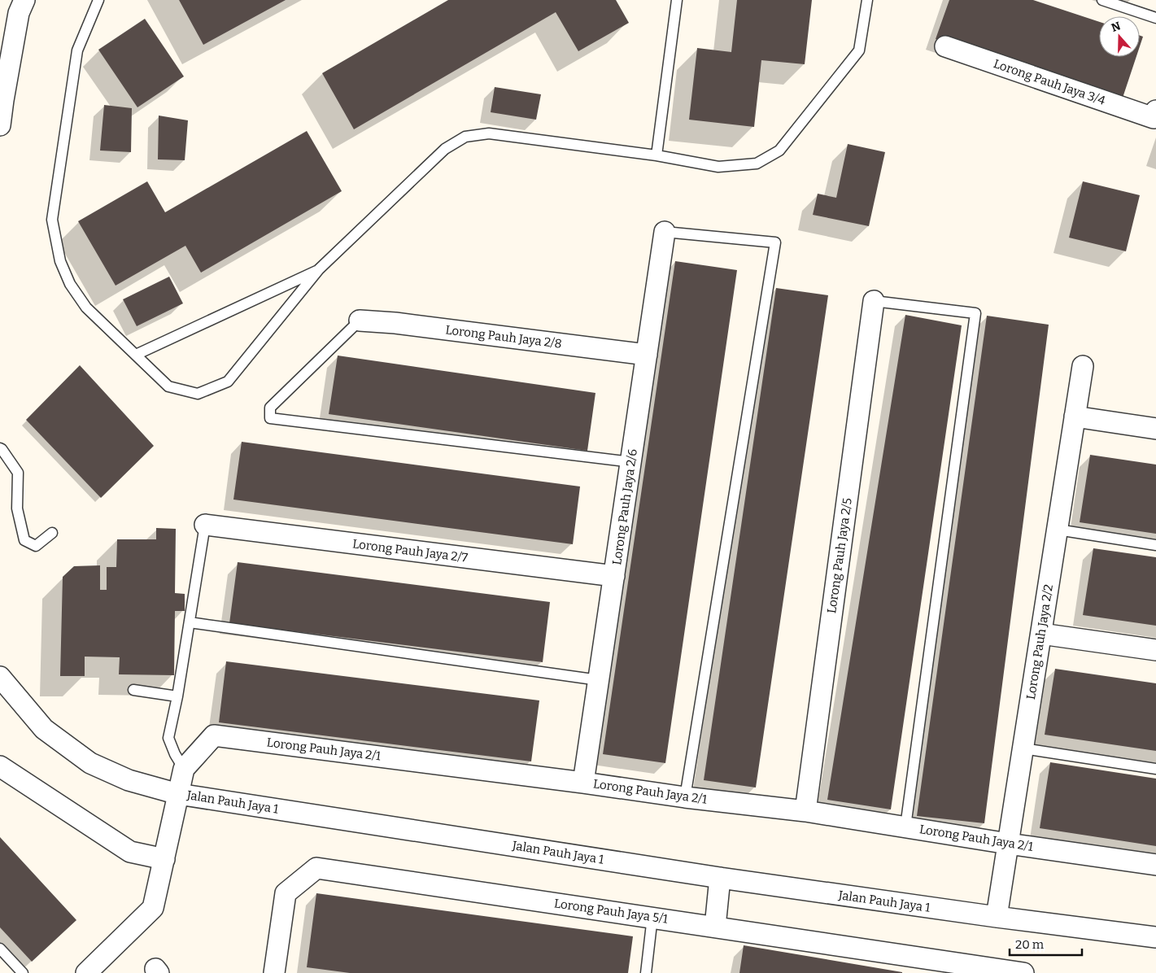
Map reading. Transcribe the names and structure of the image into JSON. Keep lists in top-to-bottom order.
{
  "streets": {
    "street": [
      "Lorong Pauh Jaya 3/4",
      "Lorong Pauh Jaya 2/8",
      "Lorong Pauh Jaya 2/6",
      "Lorong Pauh Jaya 2/7",
      "Lorong Pauh Jaya 2/5",
      "Lorong Pauh Jaya 2/2",
      "Lorong Pauh Jaya 2/1",
      "Jalan Pauh Jaya 1",
      "Lorong Pauh Jaya 5/1"
    ]
  },
  "crossings": [
    ["Lorong Pauh Jaya 2/8", "Lorong Pauh Jaya 2/6"],
    ["Lorong Pauh Jaya 2/6", "Lorong Pauh Jaya 2/7"],
    ["Lorong Pauh Jaya 2/6", "Lorong Pauh Jaya 2/1"],
    ["Lorong Pauh Jaya 2/5", "Lorong Pauh Jaya 2/1"],
    ["Lorong Pauh Jaya 2/2", "Lorong Pauh Jaya 2/1"],
    ["Lorong Pauh Jaya 2/2", "Jalan Pauh Jaya 1"],
    ["Lorong Pauh Jaya 2/1", "Jalan Pauh Jaya 1"]
  ],
  "scale_bar": "20 m",
  "north": "top"
}
